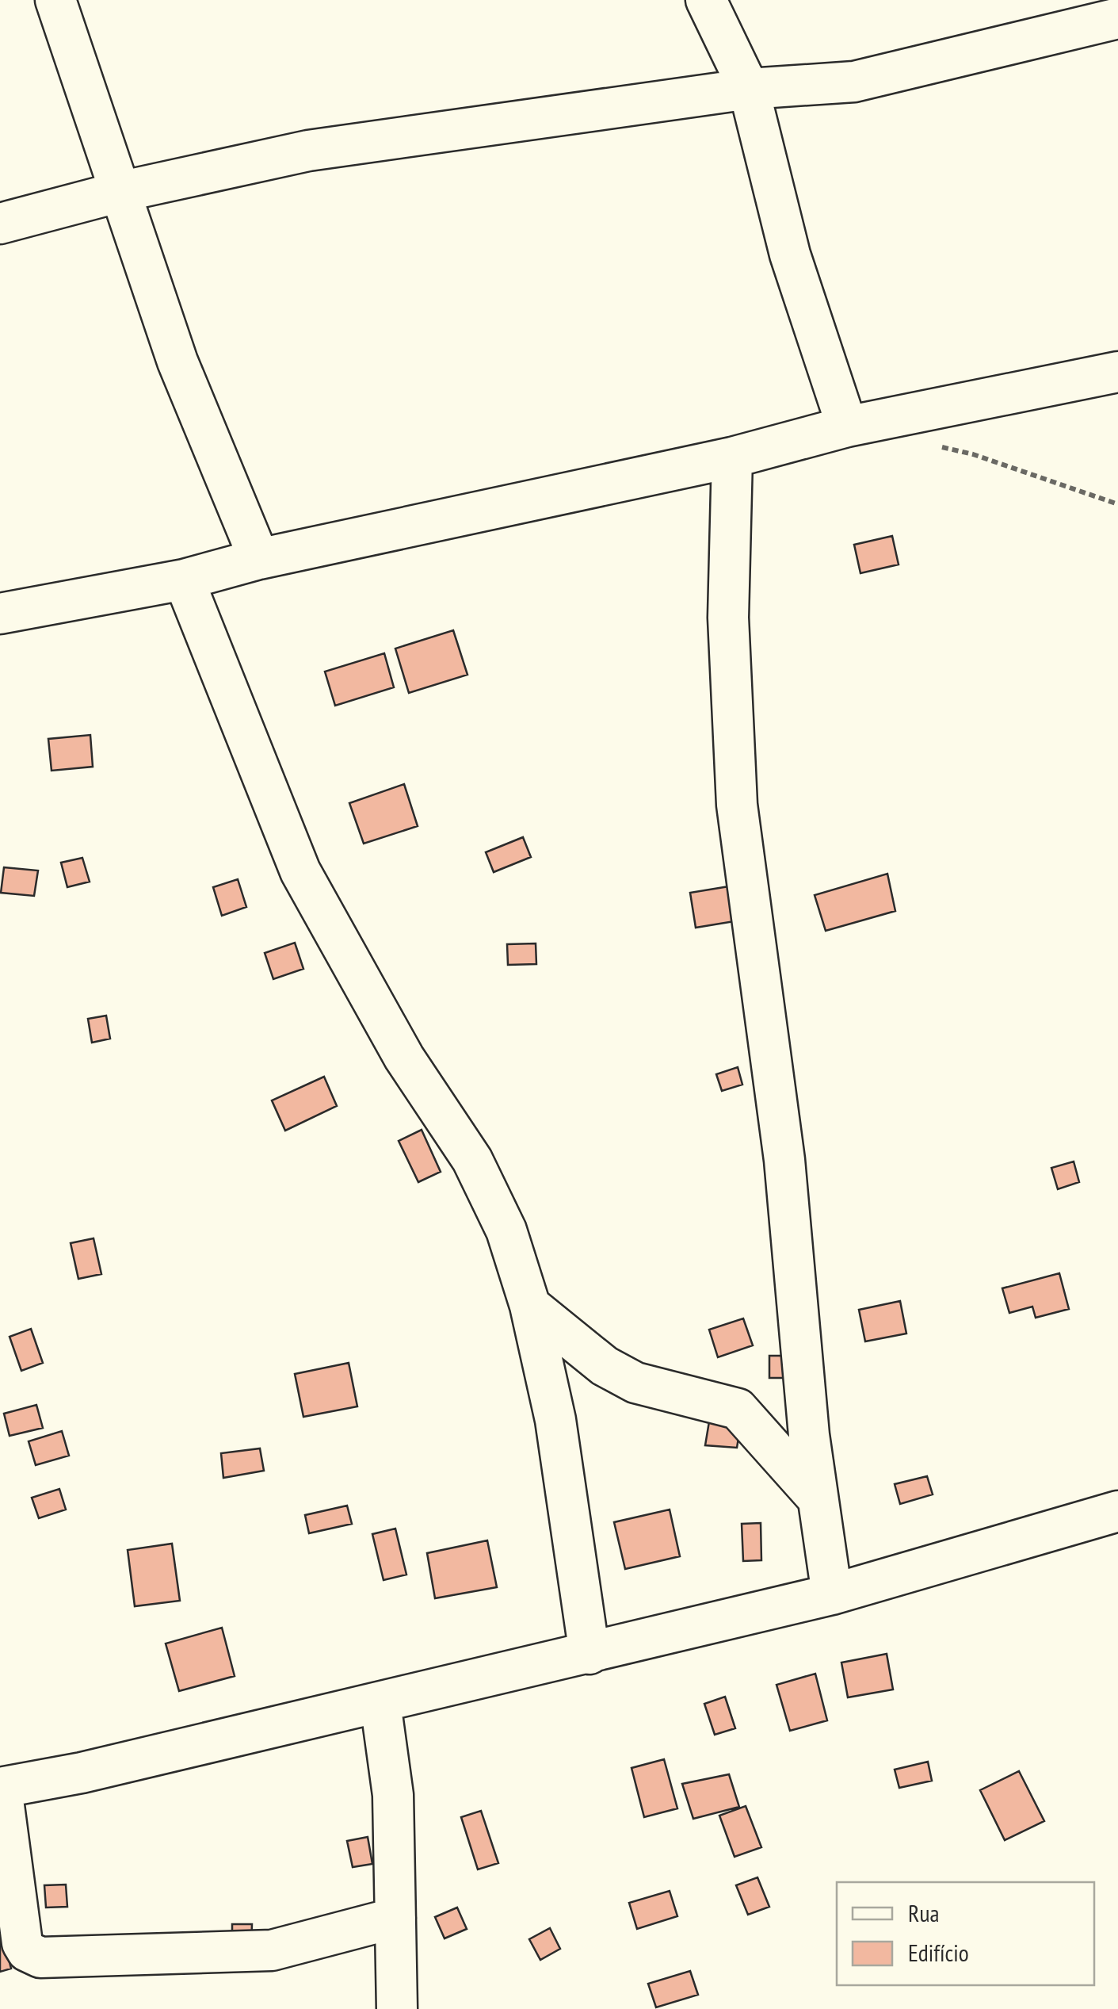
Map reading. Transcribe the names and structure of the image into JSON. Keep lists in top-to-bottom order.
{
  "legend": ["Rua", "Edifício"]
}
